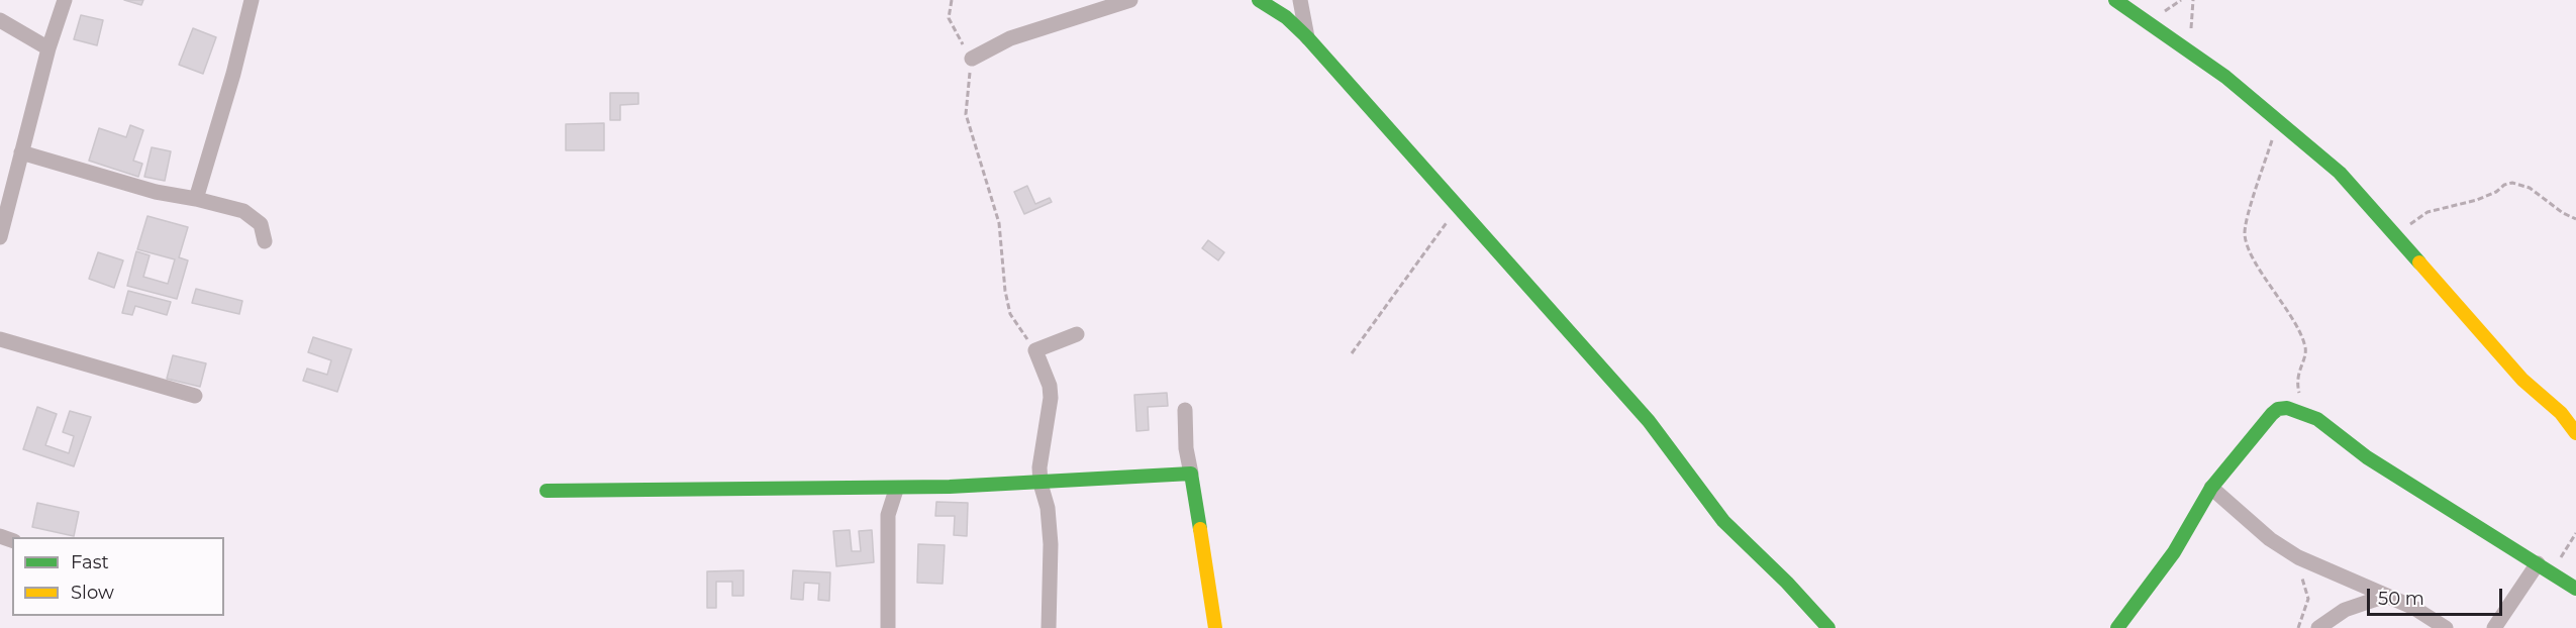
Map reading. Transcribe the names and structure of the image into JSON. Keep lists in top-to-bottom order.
{
  "legend": ["Fast", "Slow"],
  "scale_bar": "50 m"
}
